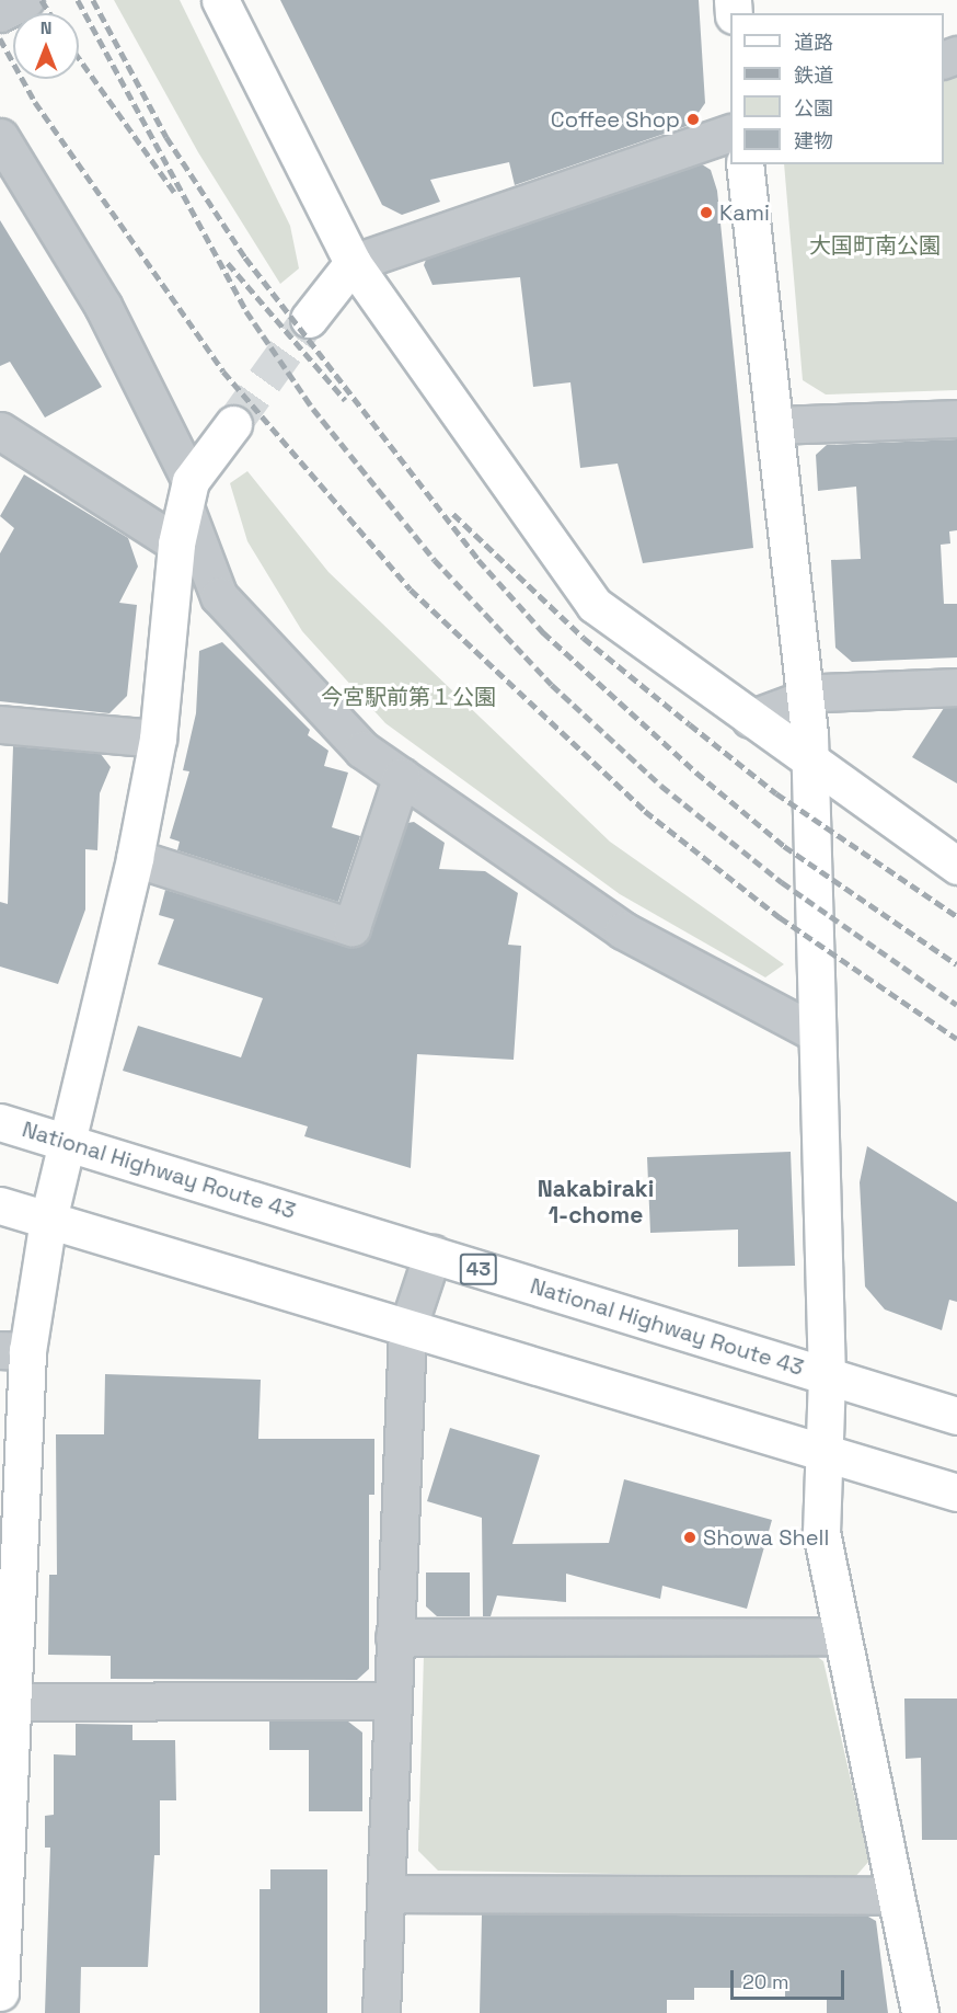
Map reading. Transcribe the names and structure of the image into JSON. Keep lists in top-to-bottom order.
{
  "streets": {
    "main road": ["National Highway Route 43", "43"]
  },
  "districts": ["Nakabiraki 1-chome"],
  "parks": ["大国町南公園", "今宮駅前第１公園"],
  "places": ["Coffee Shop", "Kami", "Showa Shell"],
  "legend": [
    "道路",
    "鉄道",
    "公園",
    "建物"
  ],
  "scale_bar": "20 m",
  "north": "top"
}
